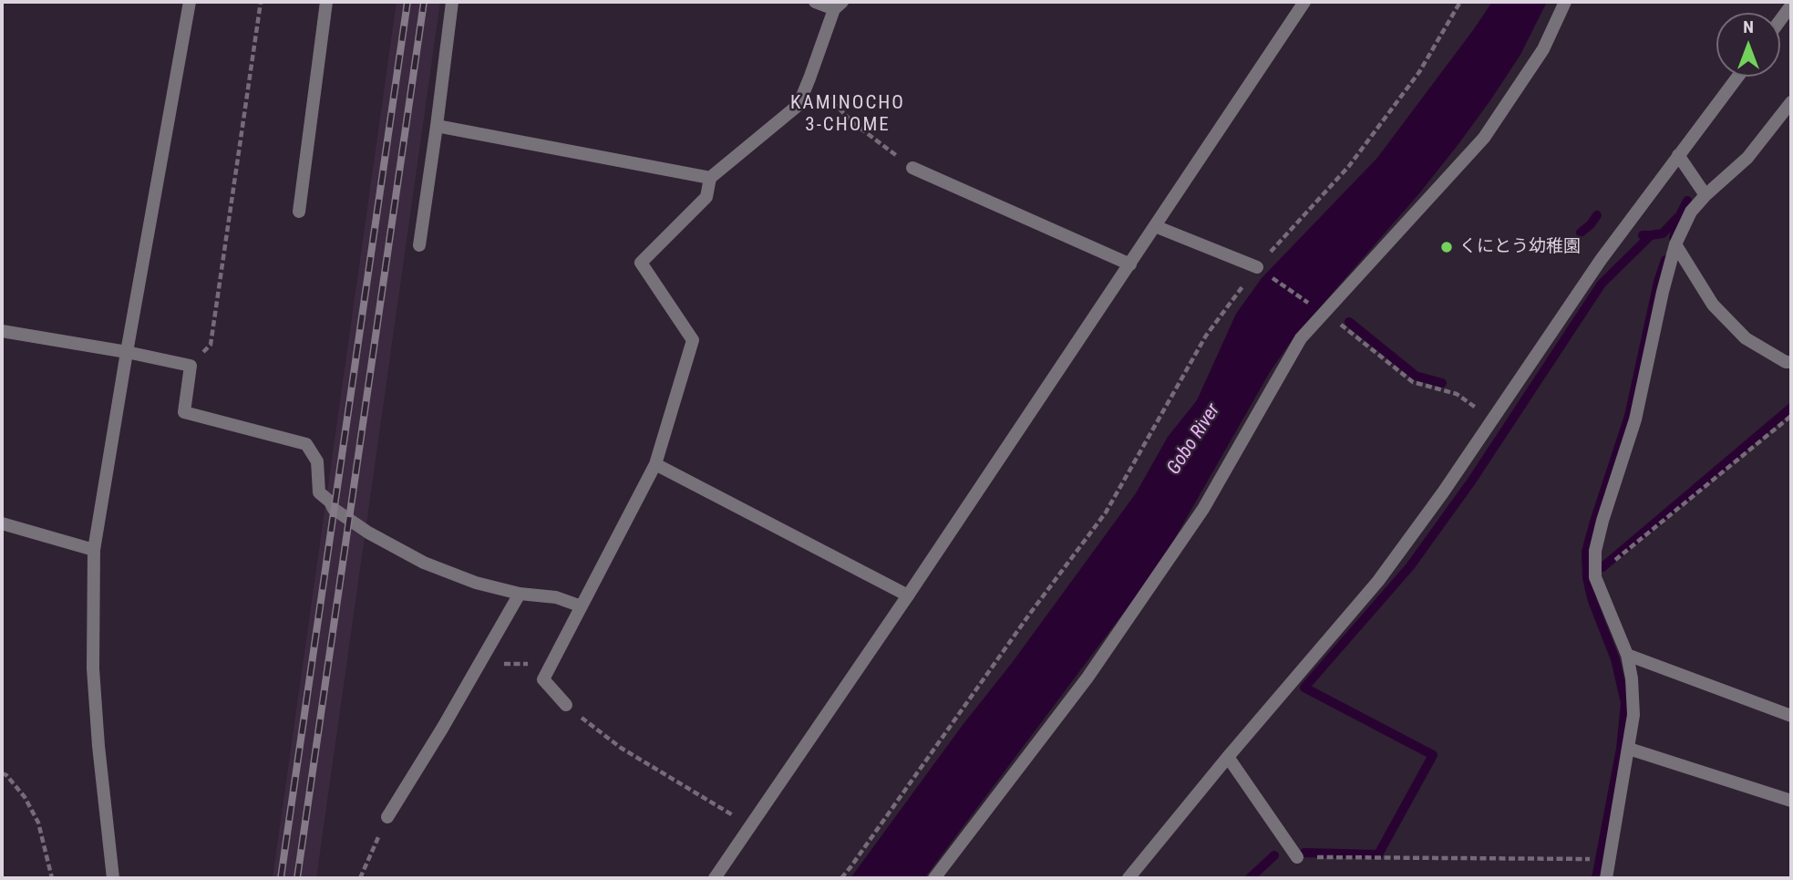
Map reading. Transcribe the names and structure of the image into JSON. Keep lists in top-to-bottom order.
{
  "districts": ["KAMINOCHO 3-CHOME"],
  "water": ["Gobo River"],
  "places": ["くにとう幼稚園"],
  "north": "top"
}
